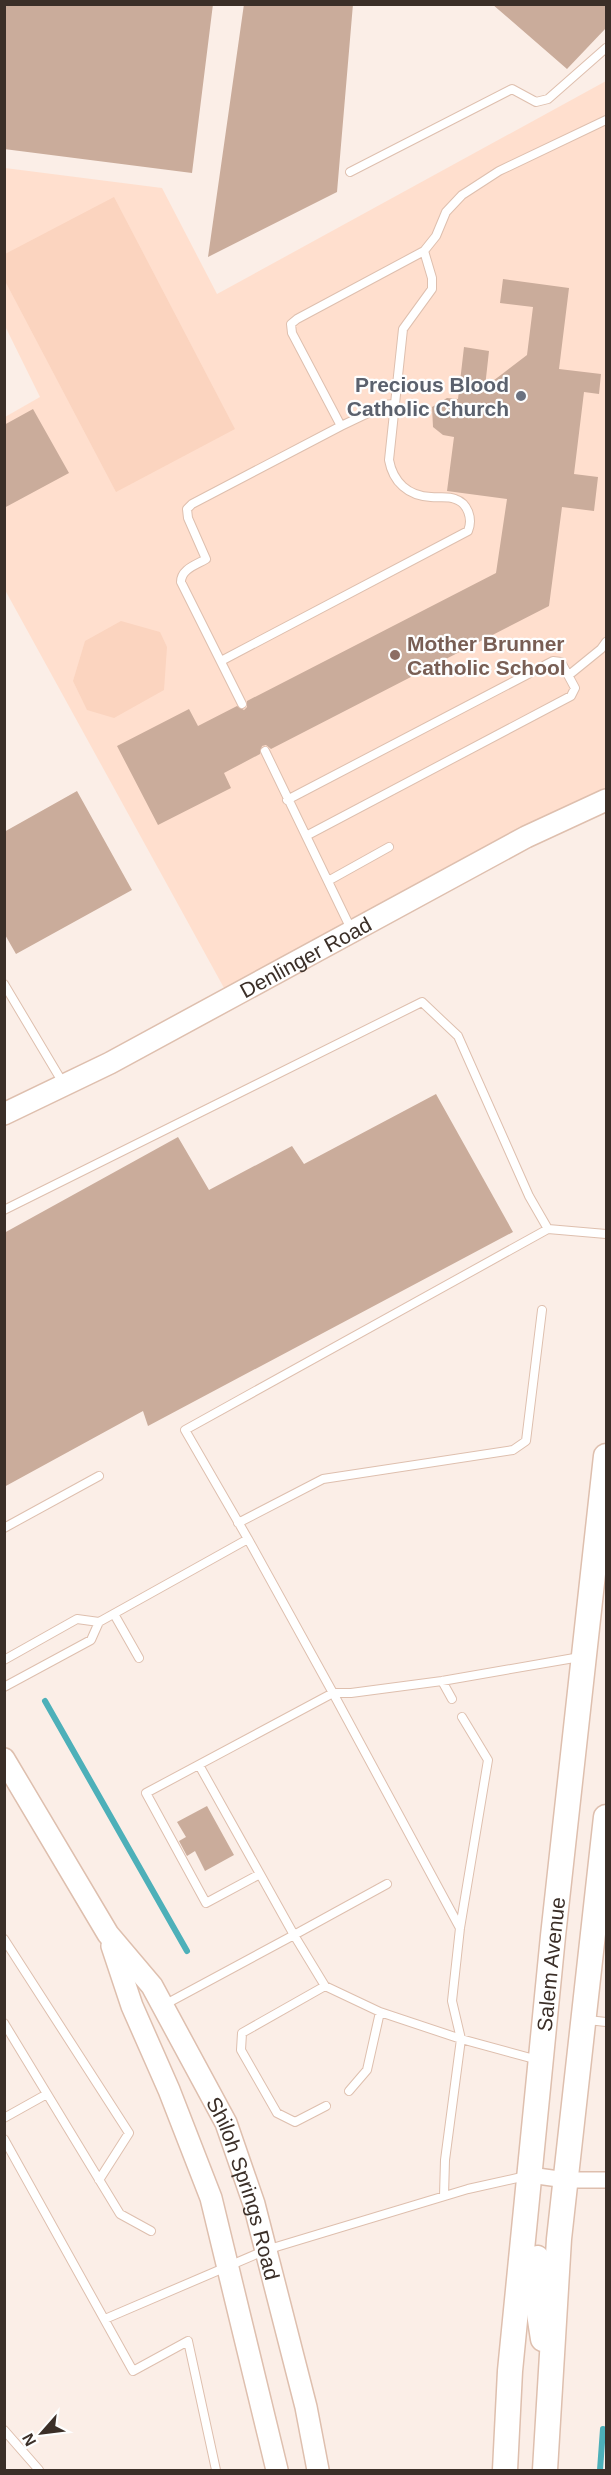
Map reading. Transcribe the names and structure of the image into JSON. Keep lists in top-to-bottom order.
{
  "streets": {
    "main road": ["Denlinger Road", "Salem Avenue", "Shiloh Springs Road"]
  },
  "places": ["Precious Blood Catholic Church", "Mother Brunner Catholic School"],
  "north": "bottom left"
}
